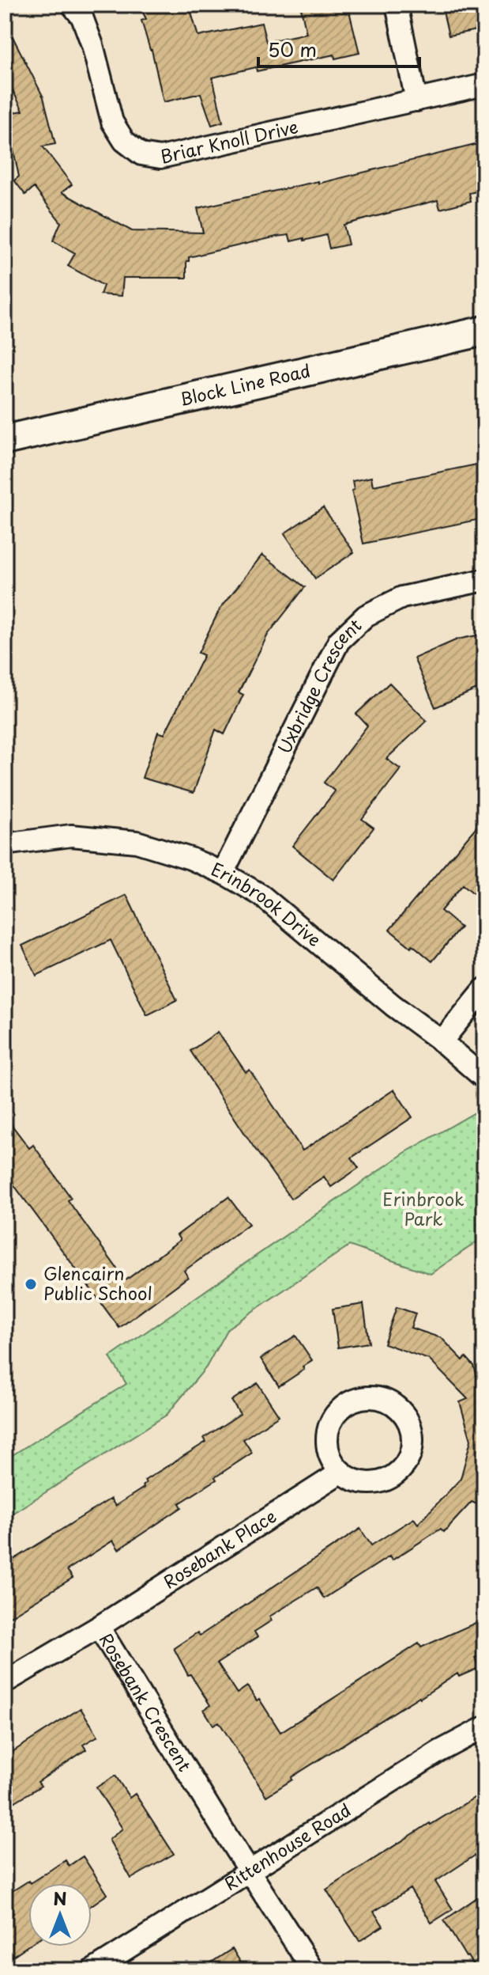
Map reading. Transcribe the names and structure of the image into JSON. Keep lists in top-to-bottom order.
{
  "streets": {
    "street": [
      "Briar Knoll Drive",
      "Block Line Road",
      "Uxbridge Crescent",
      "Erinbrook Drive",
      "Rosebank Place",
      "Rosebank Crescent",
      "Rittenhouse Road"
    ]
  },
  "crossings": [
    ["Uxbridge Crescent", "Erinbrook Drive"],
    ["Rosebank Place", "Rosebank Crescent"],
    ["Rosebank Crescent", "Rittenhouse Road"]
  ],
  "parks": ["Erinbrook Park"],
  "places": ["Glencairn Public School"],
  "scale_bar": "50 m",
  "north": "top"
}
